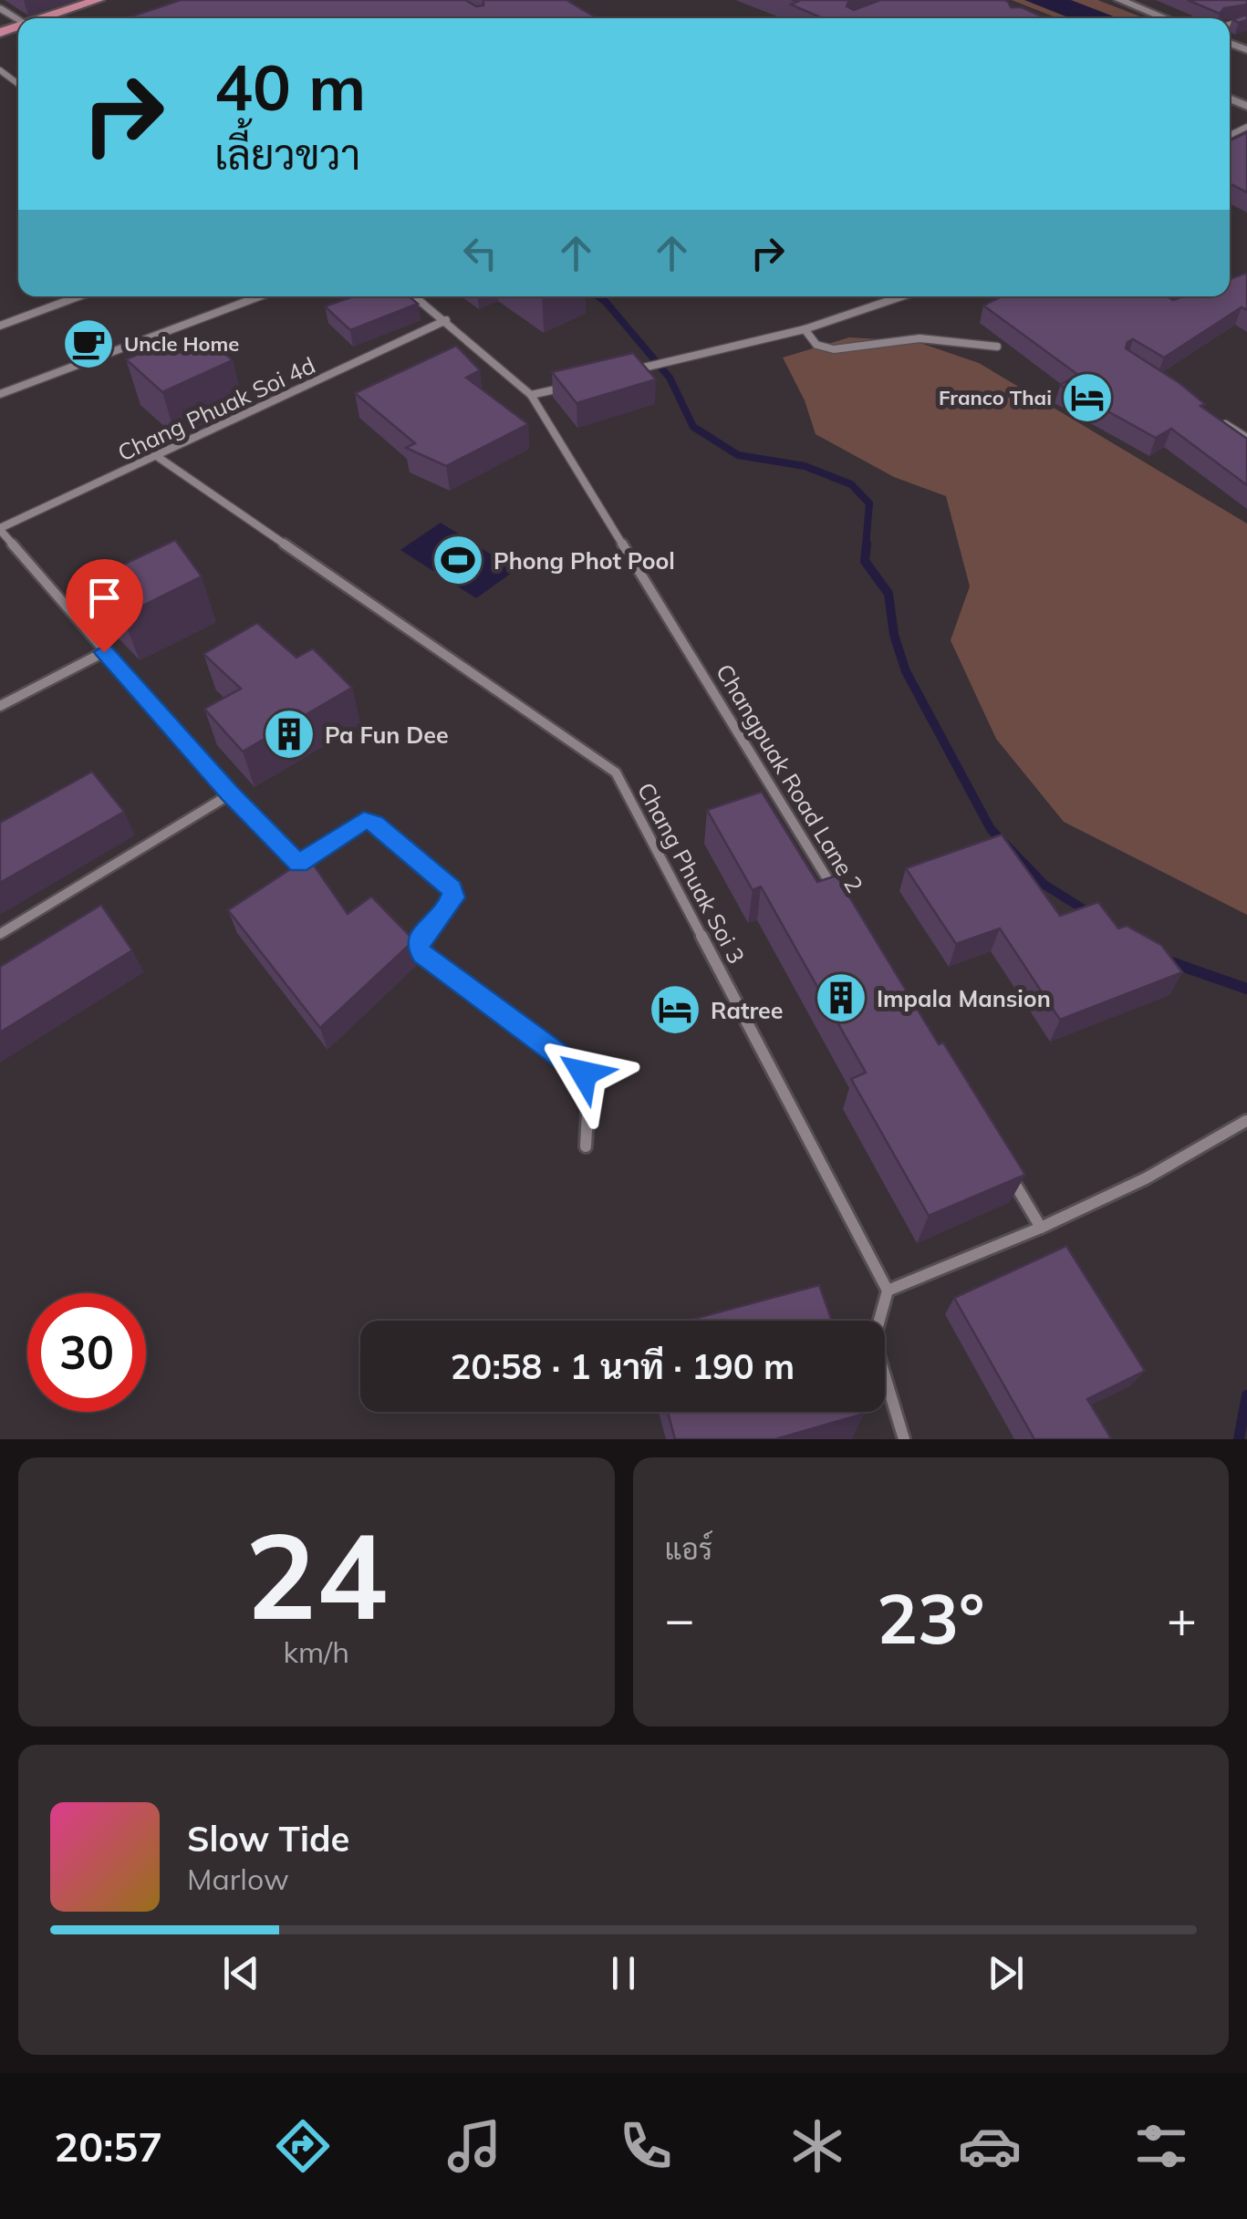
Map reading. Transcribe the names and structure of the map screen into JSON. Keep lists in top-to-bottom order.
{
  "streets": {
    "street": ["Chang Phuak Soi 4d", "Changpuak Road Lane 2", "Chang Phuak Soi 3"]
  },
  "crossings": [
    ["Chang Phuak Soi 4d", "Changpuak Road Lane 2"],
    ["Chang Phuak Soi 4d", "Chang Phuak Soi 3"]
  ],
  "places": {
    "cafe": ["Uncle Home"],
    "hotel": ["Franco Thai", "Ratree"],
    "sports": ["Phong Phot Pool"],
    "building": ["Pa Fun Dee", "Impala Mansion"]
  },
  "page": {
    "turn": ["40 m", "เลี้ยวขวา"],
    "limit": "30",
    "trip": "20:58 · 1 นาที · 190 m",
    "tile": [
      ["24", "km/h"],
      "แอร์"
    ],
    "heat": ["−", "23°", "+"],
    "song": ["Slow Tide", "Marlow"],
    "tabs": "20:57"
  }
}
